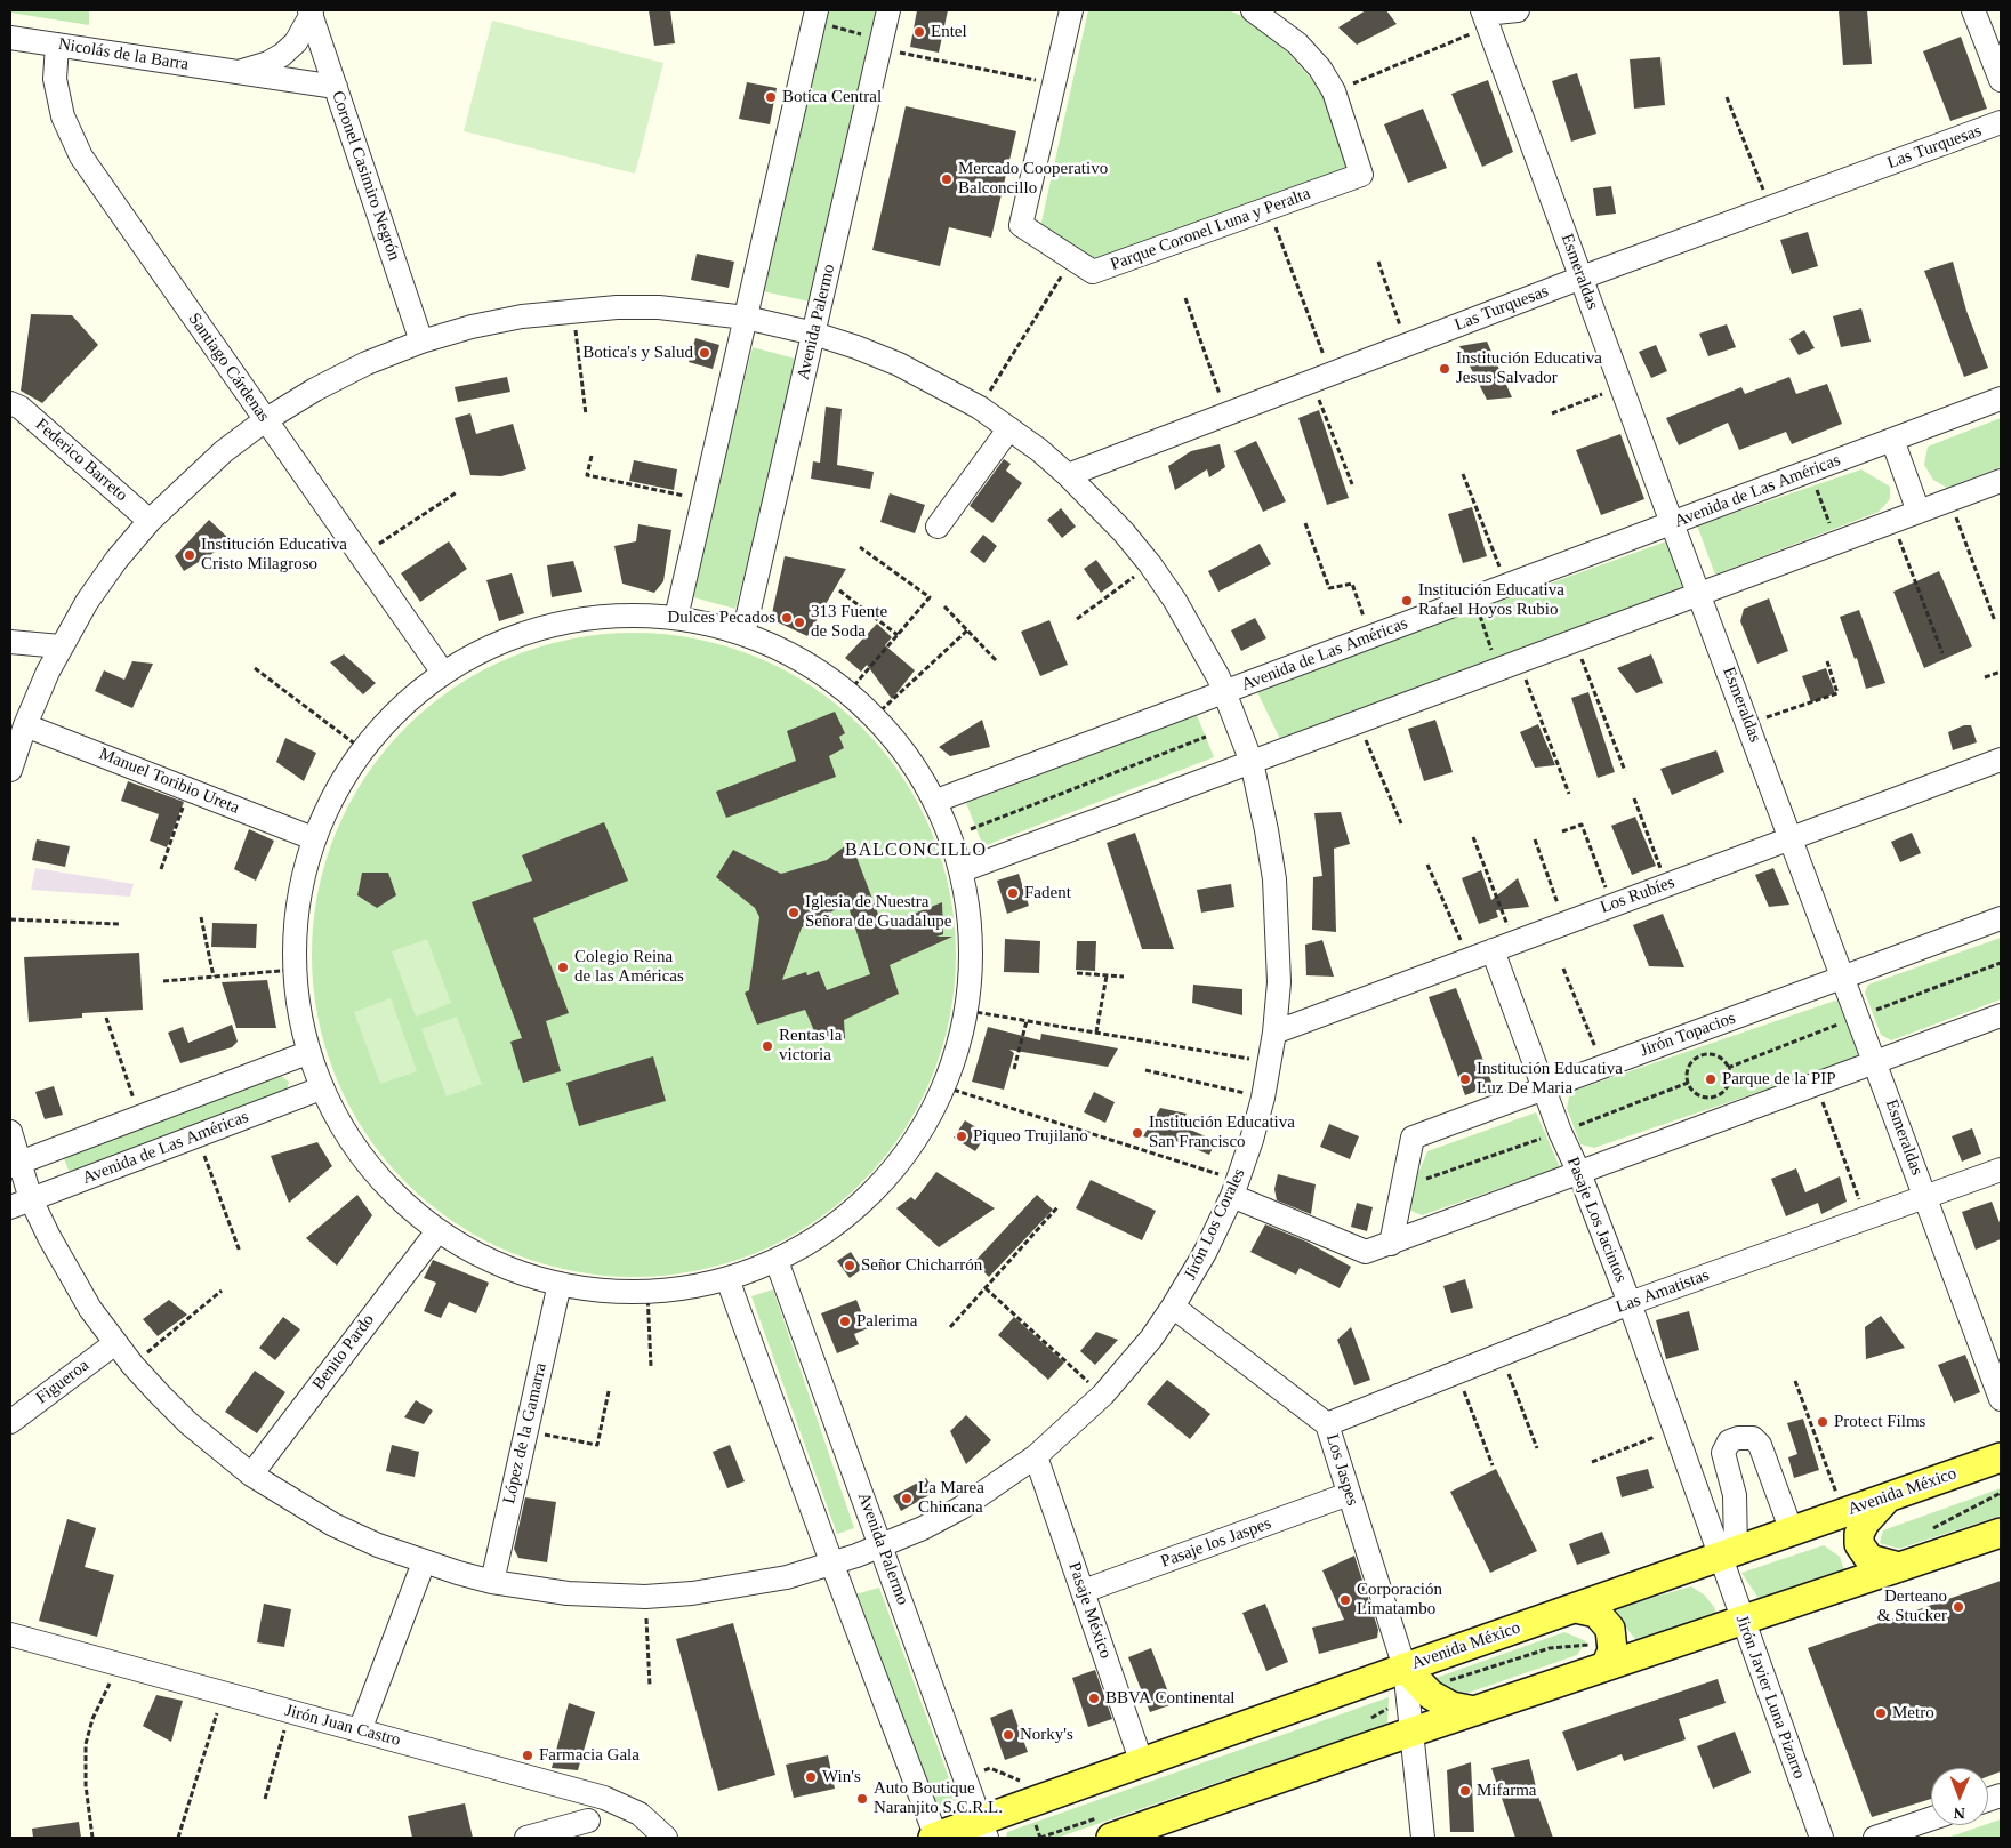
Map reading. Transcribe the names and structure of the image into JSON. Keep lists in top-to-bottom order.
{
  "streets": {
    "main road": ["Avenida México"],
    "street": [
      "Nicolás de la Barra",
      "Las Turquesas",
      "Coronel Casimiro Negrón",
      "Parque Coronel Luna y Peralta",
      "Esmeraldas",
      "Avenida Palermo",
      "Santiago Cárdenas",
      "Federico Barreto",
      "Avenida de Las Américas",
      "Manuel Toribio Ureta",
      "Los Rubíes",
      "Jirón Topacios",
      "Pasaje Los Jacintos",
      "Jirón Los Corales",
      "Las Amatistas",
      "Benito Pardo",
      "Figueroa",
      "López de la Gamarra",
      "Los Jaspes",
      "Pasaje los Jaspes",
      "Pasaje México",
      "Jirón Javier Luna Pizarro",
      "Jirón Juan Castro"
    ]
  },
  "crossings": [
    ["Nicolás de la Barra", "Coronel Casimiro Negrón"],
    ["Nicolás de la Barra", "Santiago Cárdenas"],
    ["Las Turquesas", "Esmeraldas"],
    ["Las Turquesas", "Jirón Los Corales"],
    ["Coronel Casimiro Negrón", "Jirón Los Corales"],
    ["Esmeraldas", "Avenida de Las Américas"],
    ["Esmeraldas", "Los Rubíes"],
    ["Esmeraldas", "Jirón Topacios"],
    ["Esmeraldas", "Las Amatistas"],
    ["Avenida Palermo", "Jirón Los Corales"],
    ["Avenida Palermo", "Avenida México"],
    ["Santiago Cárdenas", "Jirón Los Corales"],
    ["Federico Barreto", "Jirón Los Corales"],
    ["Avenida de Las Américas", "Jirón Los Corales"],
    ["Manuel Toribio Ureta", "Jirón Los Corales"],
    ["Los Rubíes", "Pasaje Los Jacintos"],
    ["Los Rubíes", "Jirón Los Corales"],
    ["Jirón Topacios", "Pasaje Los Jacintos"],
    ["Pasaje Los Jacintos", "Las Amatistas"],
    ["Pasaje Los Jacintos", "Avenida México"],
    ["Pasaje Los Jacintos", "Jirón Javier Luna Pizarro"],
    ["Jirón Los Corales", "Benito Pardo"],
    ["Jirón Los Corales", "Figueroa"],
    ["Jirón Los Corales", "López de la Gamarra"],
    ["Jirón Los Corales", "Los Jaspes"],
    ["Jirón Los Corales", "Pasaje México"],
    ["Las Amatistas", "Los Jaspes"],
    ["Los Jaspes", "Avenida México"],
    ["Los Jaspes", "Pasaje los Jaspes"],
    ["Avenida México", "Pasaje México"],
    ["Avenida México", "Jirón Javier Luna Pizarro"],
    ["Pasaje los Jaspes", "Pasaje México"]
  ],
  "districts": ["BALCONCILLO"],
  "places": [
    "Entel",
    "Botica Central",
    "Mercado Cooperativo Balconcillo",
    "Botica's y Salud",
    "Institución Educativa Jesus Salvador",
    "Institución Educativa Cristo Milagroso",
    "Institución Educativa Rafael Hoyos Rubio",
    "Dulces Pecados",
    "313 Fuente de Soda",
    "Fadent",
    "Iglesia de Nuestra Señora de Guadalupe",
    "Colegio Reina de las Américas",
    "Rentas la victoria",
    "Institución Educativa Luz De Maria",
    "Parque de la PIP",
    "Institución Educativa San Francisco",
    "Piqueo Trujilano",
    "Señor Chicharrón",
    "Palerima",
    "Protect Films",
    "La Marea Chincana",
    "Corporación Limatambo",
    "Derteano & Stucker",
    "BBVA Continental",
    "Metro",
    "Norky's",
    "Farmacia Gala",
    "Win's",
    "Mifarma",
    "Auto Boutique Naranjito S.C.R.L."
  ],
  "north": "bottom"
}
